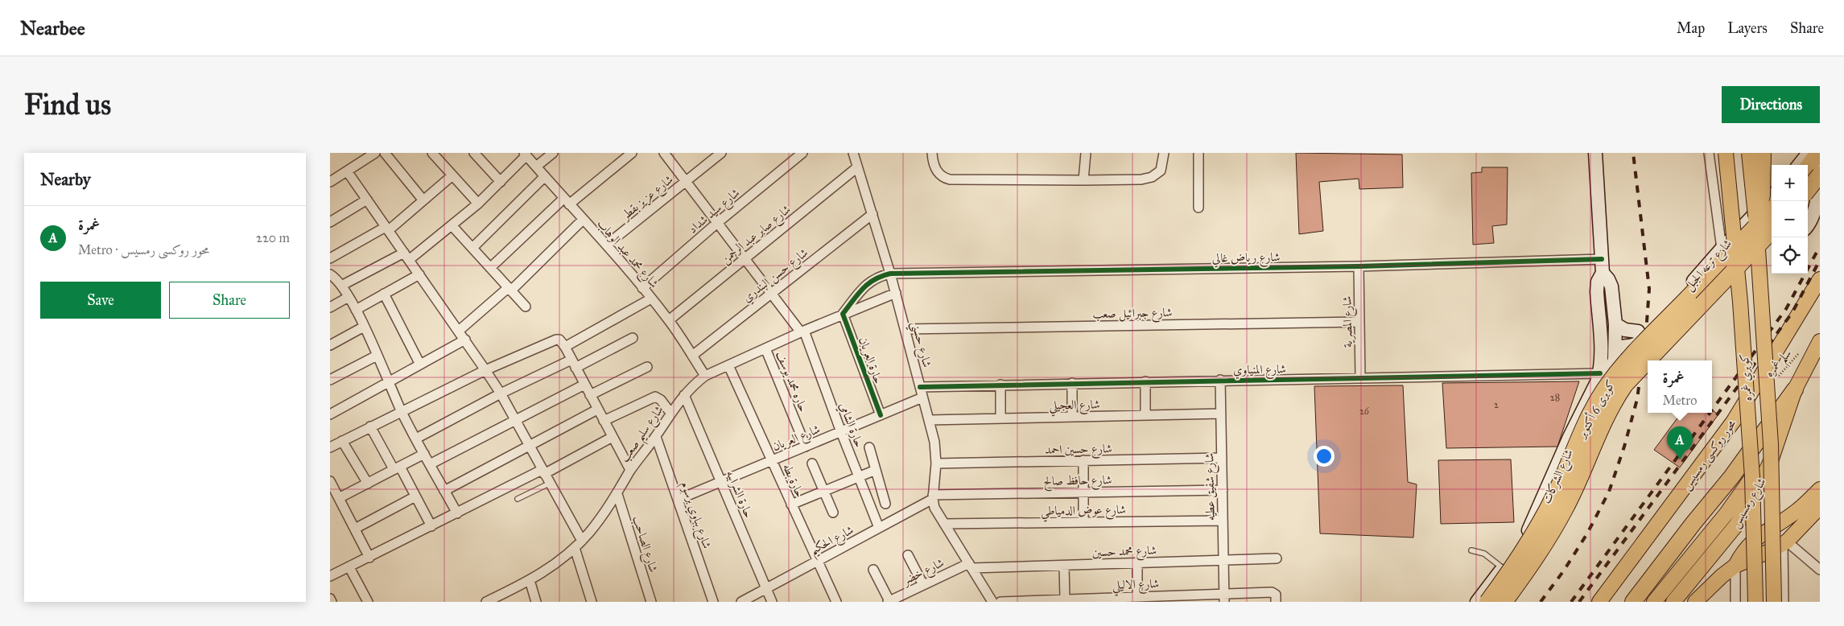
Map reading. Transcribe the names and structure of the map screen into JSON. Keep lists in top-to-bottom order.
{
  "streets": {
    "highway": ["كوبرى 6 أكتوبر"],
    "main road": [
      "شارع ترعه الجبل",
      "كوبري غمره",
      "محور روكسى رمسيس",
      "شارع الشركات",
      "شارع رمسيس"
    ],
    "street": [
      "شارع عزيز بقطر",
      "شارع سيد شداد",
      "شارع صابر عبد الرحمن",
      "شارع محمد عبد الوهاب",
      "شارع رياض غالي",
      "شارع حسن البندري",
      "شارع جبرائيل صعب",
      "شارع المصرية",
      "شارع حسني",
      "حارة العريان",
      "شارع المنياوي",
      "حاره محمد يوسف",
      "شارع العجيلي",
      "حارة الشامي",
      "شارع سليم صعب",
      "شارع العريان",
      "شارع حسين احمد",
      "حارة بطه",
      "شارع حافظ صالح",
      "شارع شفيق عطيه",
      "حارة الشرابيه",
      "شارع عوض الدمياطي",
      "شارع بباوي برسوم",
      "شارع الحكيم",
      "شارع الصاحب",
      "شارع محمد حسين",
      "شارع خضر",
      "شارع الاليلي"
    ],
    "path": ["سلم غمره"]
  },
  "crossings": [
    ["شارع عزيز بقطر", "شارع محمد عبد الوهاب"],
    ["شارع عزيز بقطر", "حارة الشامي"],
    ["شارع سيد شداد", "شارع محمد عبد الوهاب"],
    ["شارع سيد شداد", "حارة الشامي"],
    ["شارع صابر عبد الرحمن", "شارع محمد عبد الوهاب"],
    ["شارع صابر عبد الرحمن", "شارع حسني"],
    ["شارع صابر عبد الرحمن", "حارة الشامي"],
    ["شارع محمد عبد الوهاب", "شارع حسن البندري"],
    ["شارع محمد عبد الوهاب", "شارع سليم صعب"],
    ["شارع رياض غالي", "شارع المصرية"],
    ["شارع رياض غالي", "شارع حسني"],
    ["شارع رياض غالي", "شارع سليم صعب"],
    ["شارع رياض غالي", "شارع الشركات"],
    ["شارع ترعه الجبل", "شارع الشركات"],
    ["شارع حسن البندري", "شارع حسني"],
    ["شارع حسن البندري", "حارة الشامي"],
    ["شارع جبرائيل صعب", "شارع المصرية"],
    ["شارع جبرائيل صعب", "شارع حسني"],
    ["شارع المصرية", "شارع المنياوي"],
    ["شارع حسني", "شارع المنياوي"],
    ["شارع حسني", "شارع العجيلي"],
    ["شارع حسني", "شارع سليم صعب"],
    ["شارع حسني", "شارع العريان"],
    ["شارع حسني", "شارع حسين احمد"],
    ["شارع حسني", "شارع حافظ صالح"],
    ["شارع حسني", "شارع عوض الدمياطي"],
    ["شارع حسني", "شارع الحكيم"],
    ["شارع حسني", "شارع محمد حسين"],
    ["شارع حسني", "شارع خضر"],
    ["حارة العريان", "شارع سليم صعب"],
    ["حارة العريان", "شارع العريان"],
    ["سلم غمره", "كوبري غمره"],
    ["شارع المنياوي", "شارع الشركات"],
    ["شارع المنياوي", "شارع شفيق عطيه"],
    ["حاره محمد يوسف", "شارع سليم صعب"],
    ["حاره محمد يوسف", "شارع العريان"],
    ["شارع العجيلي", "شارع شفيق عطيه"],
    ["حارة الشامي", "شارع سليم صعب"],
    ["حارة الشامي", "شارع العريان"],
    ["حارة الشامي", "شارع الحكيم"],
    ["شارع سليم صعب", "حارة بطه"],
    ["شارع سليم صعب", "حارة الشرابيه"],
    ["شارع سليم صعب", "شارع بباوي برسوم"],
    ["شارع سليم صعب", "شارع الصاحب"],
    ["شارع العريان", "حارة بطه"],
    ["شارع العريان", "حارة الشرابيه"],
    ["شارع العريان", "شارع بباوي برسوم"],
    ["شارع حسين احمد", "شارع شفيق عطيه"],
    ["حارة بطه", "شارع الحكيم"],
    ["شارع حافظ صالح", "شارع شفيق عطيه"],
    ["شارع حافظ صالح", "شارع الحكيم"],
    ["شارع شفيق عطيه", "شارع عوض الدمياطي"],
    ["شارع شفيق عطيه", "شارع محمد حسين"],
    ["شارع شفيق عطيه", "شارع الاليلي"],
    ["حارة الشرابيه", "شارع الحكيم"],
    ["شارع محمد حسين", "شارع خضر"]
  ],
  "house_numbers": ["28", "2", "26"],
  "page": {
    "header": "Nearbee",
    "nav": ["Map", "Layers", "Share"],
    "buttons": [
      "Directions",
      ["Save", "Share"]
    ],
    "title": "Find us",
    "heading": "Nearby",
    "map_buttons": ["+", "−"],
    "list": [
      {
        "mark": "A",
        "name": "غمرة",
        "note": "Metro · محور روكسى رمسيس",
        "value": "220 m"
      }
    ],
    "popup": ["غمرة", "Metro"],
    "pins": "A"
  }
}
